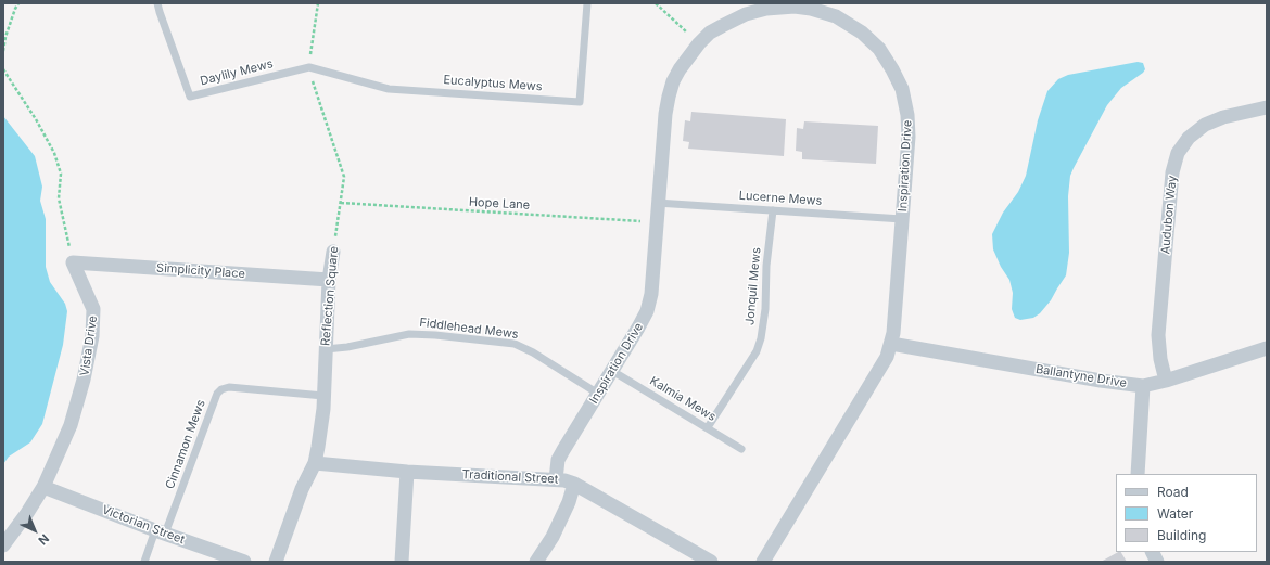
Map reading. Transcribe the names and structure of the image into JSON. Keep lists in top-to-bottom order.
{
  "streets": {
    "street": [
      "Inspiration Drive",
      "Audubon Way",
      "Simplicity Place",
      "Reflection Square",
      "Vista Drive",
      "Ballantyne Drive",
      "Traditional Street",
      "Victorian Street"
    ],
    "lane": [
      "Daylily Mews",
      "Eucalyptus Mews",
      "Lucerne Mews",
      "Jonquil Mews",
      "Fiddlehead Mews",
      "Kalmia Mews",
      "Cinnamon Mews"
    ],
    "path": ["Hope Lane"]
  },
  "crossings": [
    ["Daylily Mews", "Eucalyptus Mews"],
    ["Daylily Mews", "Reflection Square"],
    ["Eucalyptus Mews", "Reflection Square"],
    ["Inspiration Drive", "Lucerne Mews"],
    ["Inspiration Drive", "Hope Lane"],
    ["Inspiration Drive", "Fiddlehead Mews"],
    ["Inspiration Drive", "Ballantyne Drive"],
    ["Inspiration Drive", "Kalmia Mews"],
    ["Inspiration Drive", "Traditional Street"],
    ["Lucerne Mews", "Jonquil Mews"],
    ["Hope Lane", "Reflection Square"],
    ["Audubon Way", "Ballantyne Drive"],
    ["Simplicity Place", "Reflection Square"],
    ["Simplicity Place", "Vista Drive"],
    ["Jonquil Mews", "Kalmia Mews"],
    ["Reflection Square", "Fiddlehead Mews"],
    ["Reflection Square", "Cinnamon Mews"],
    ["Reflection Square", "Traditional Street"],
    ["Vista Drive", "Victorian Street"],
    ["Cinnamon Mews", "Victorian Street"]
  ],
  "legend": ["Road", "Water", "Building"],
  "north": "bottom right"
}
